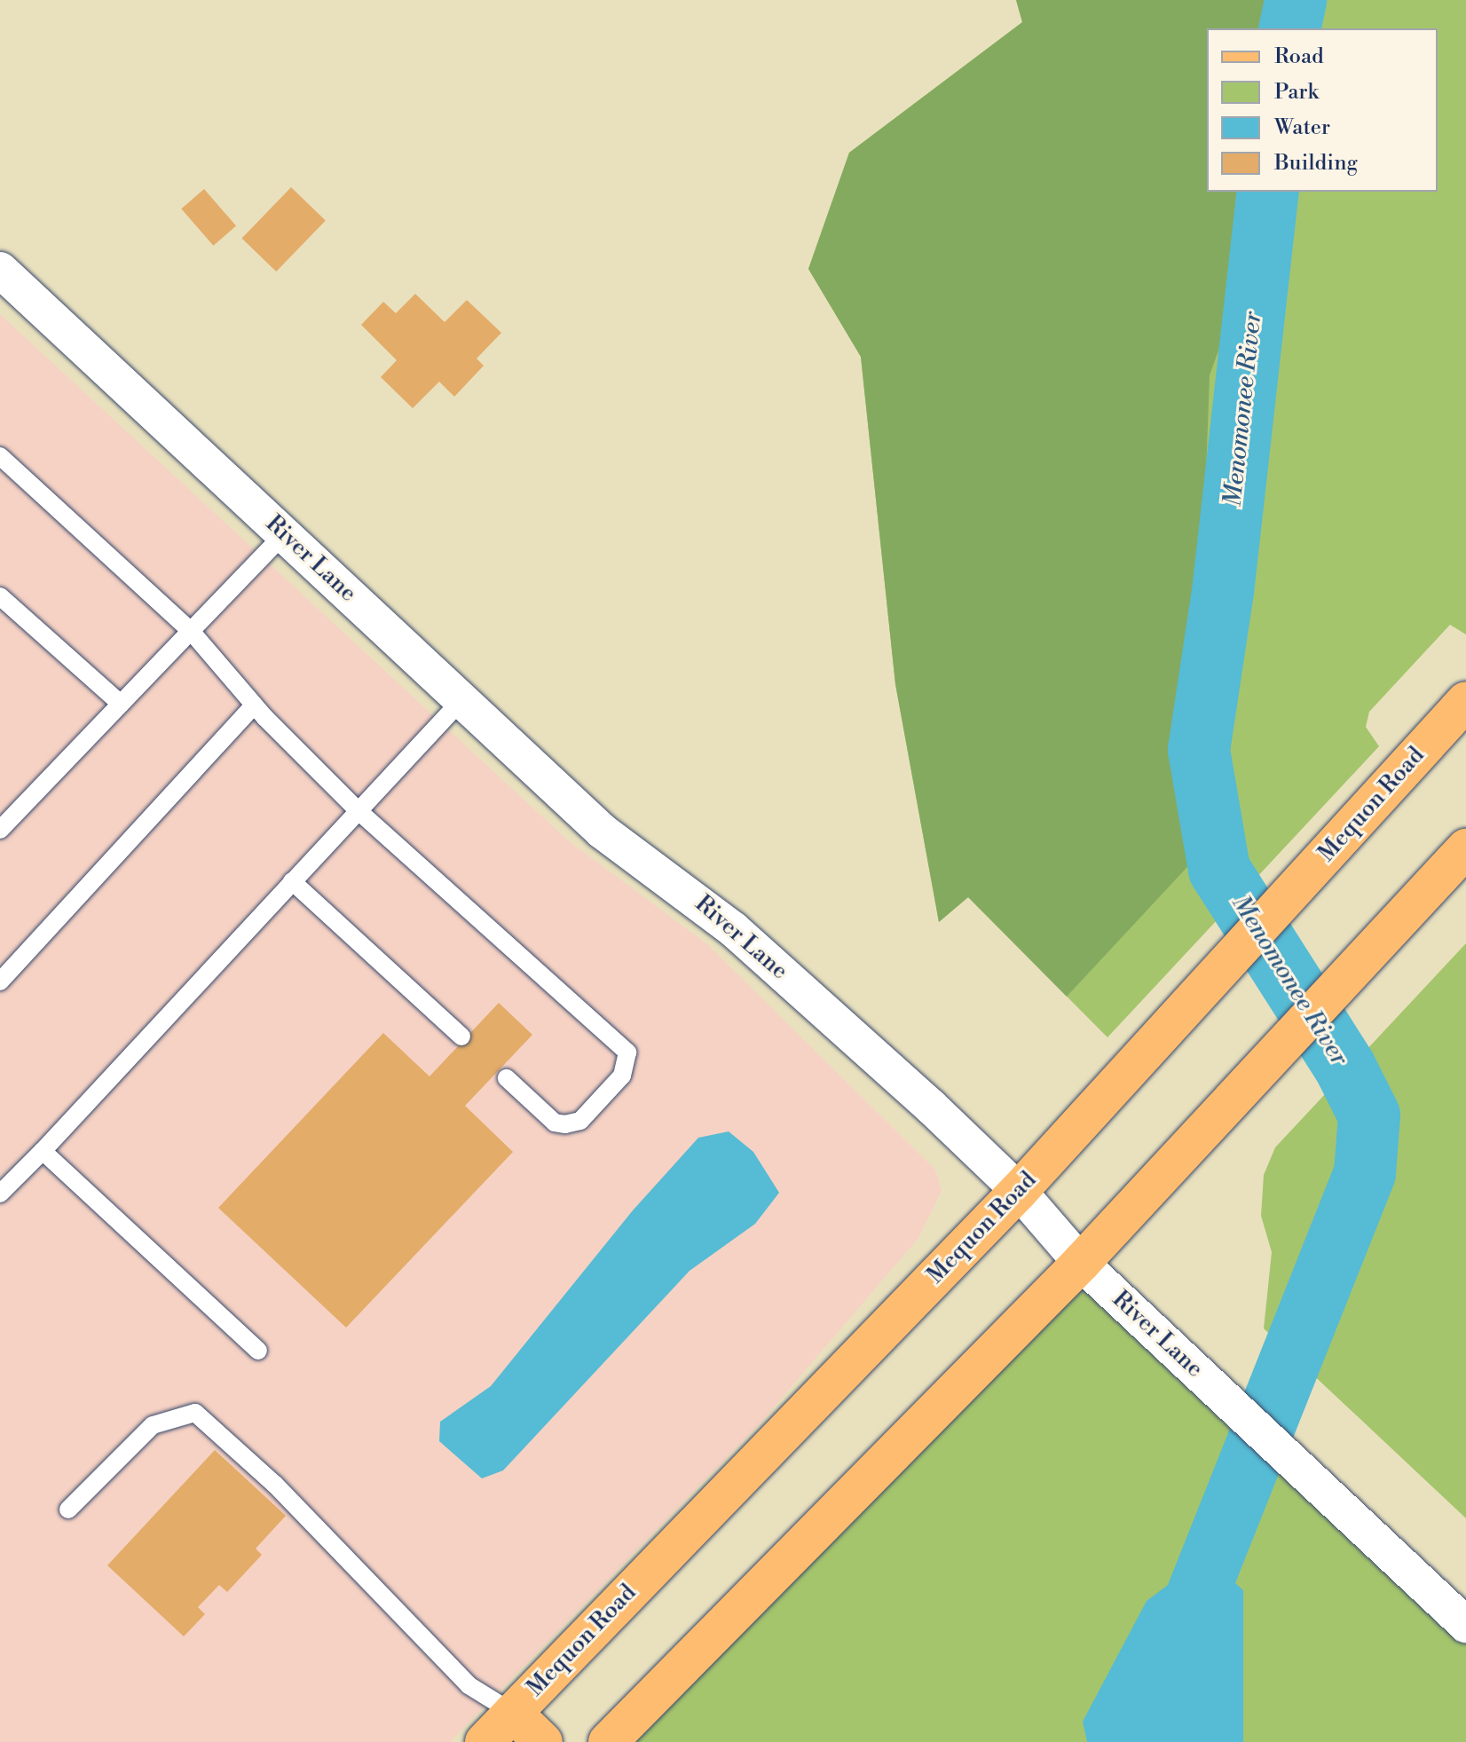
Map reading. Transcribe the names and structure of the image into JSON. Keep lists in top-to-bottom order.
{
  "streets": {
    "main road": ["Mequon Road"],
    "street": ["River Lane"]
  },
  "crossings": [
    ["River Lane", "Mequon Road"]
  ],
  "water": ["Menomonee River"],
  "legend": [
    "Road",
    "Park",
    "Water",
    "Building"
  ]
}
